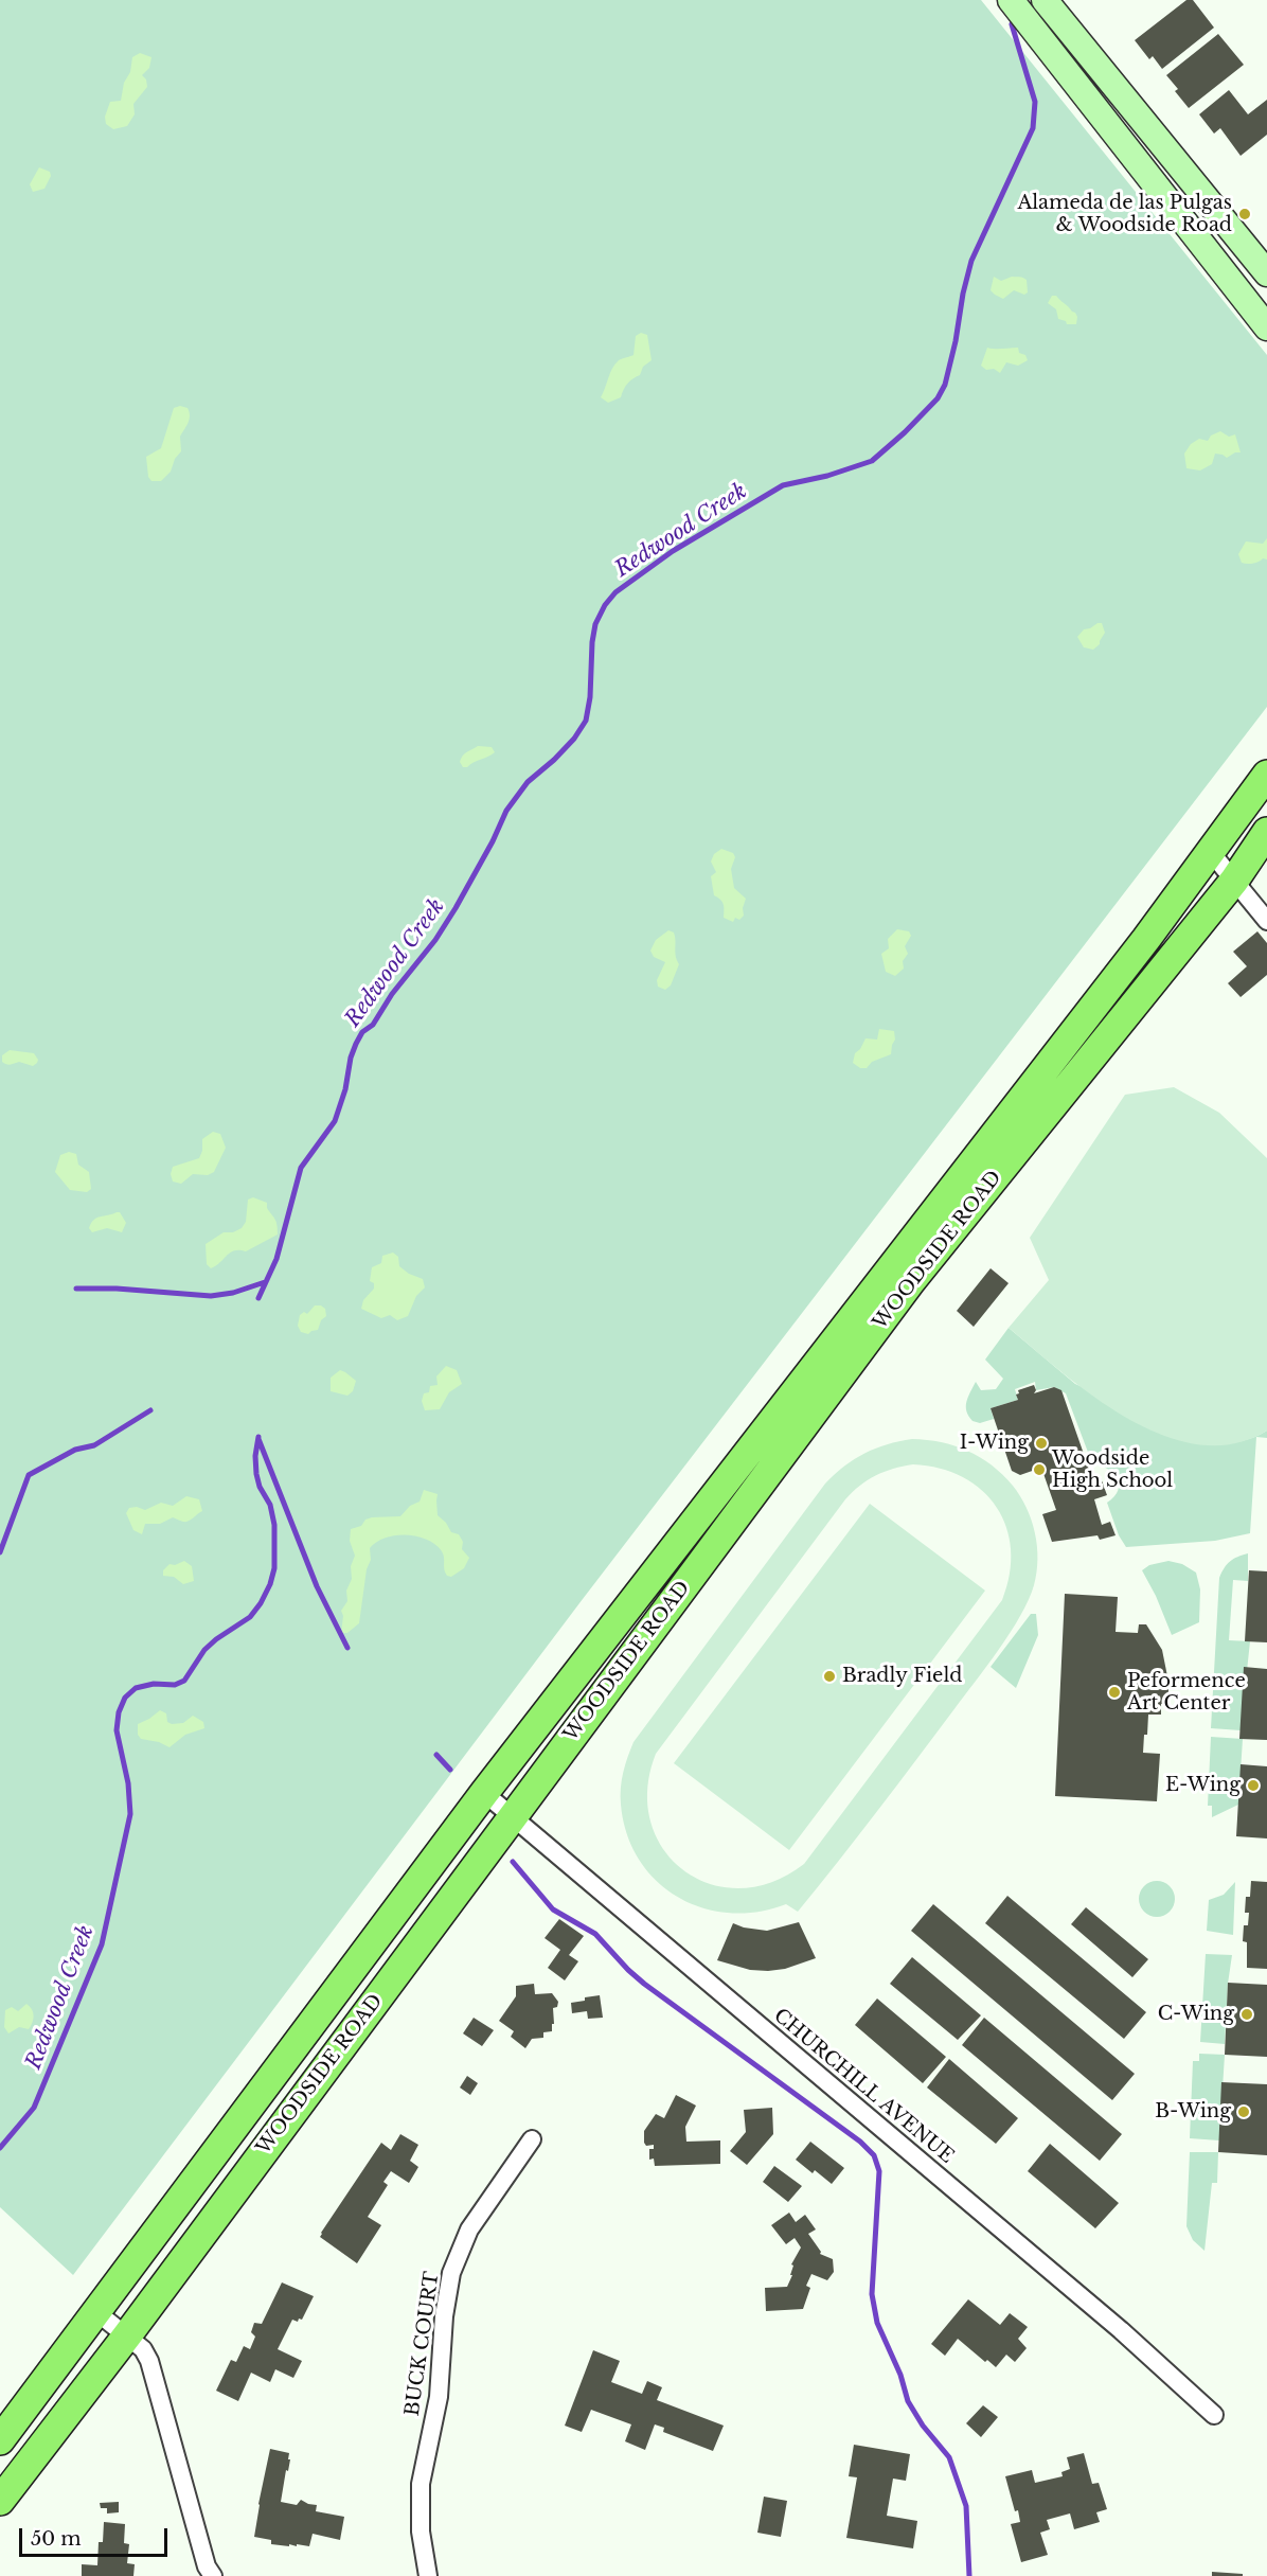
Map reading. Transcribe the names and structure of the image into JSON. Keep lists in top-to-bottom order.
{
  "streets": {
    "main road": ["WOODSIDE ROAD"],
    "street": ["CHURCHILL AVENUE", "BUCK COURT"]
  },
  "crossings": [
    ["WOODSIDE ROAD", "CHURCHILL AVENUE"]
  ],
  "water": ["Redwood Creek"],
  "places": [
    "Alameda de las Pulgas & Woodside Road",
    "I-Wing",
    "Woodside High School",
    "Bradly Field",
    "Peformence Art Center",
    "E-Wing",
    "C-Wing",
    "B-Wing"
  ],
  "scale_bar": "50 m"
}
